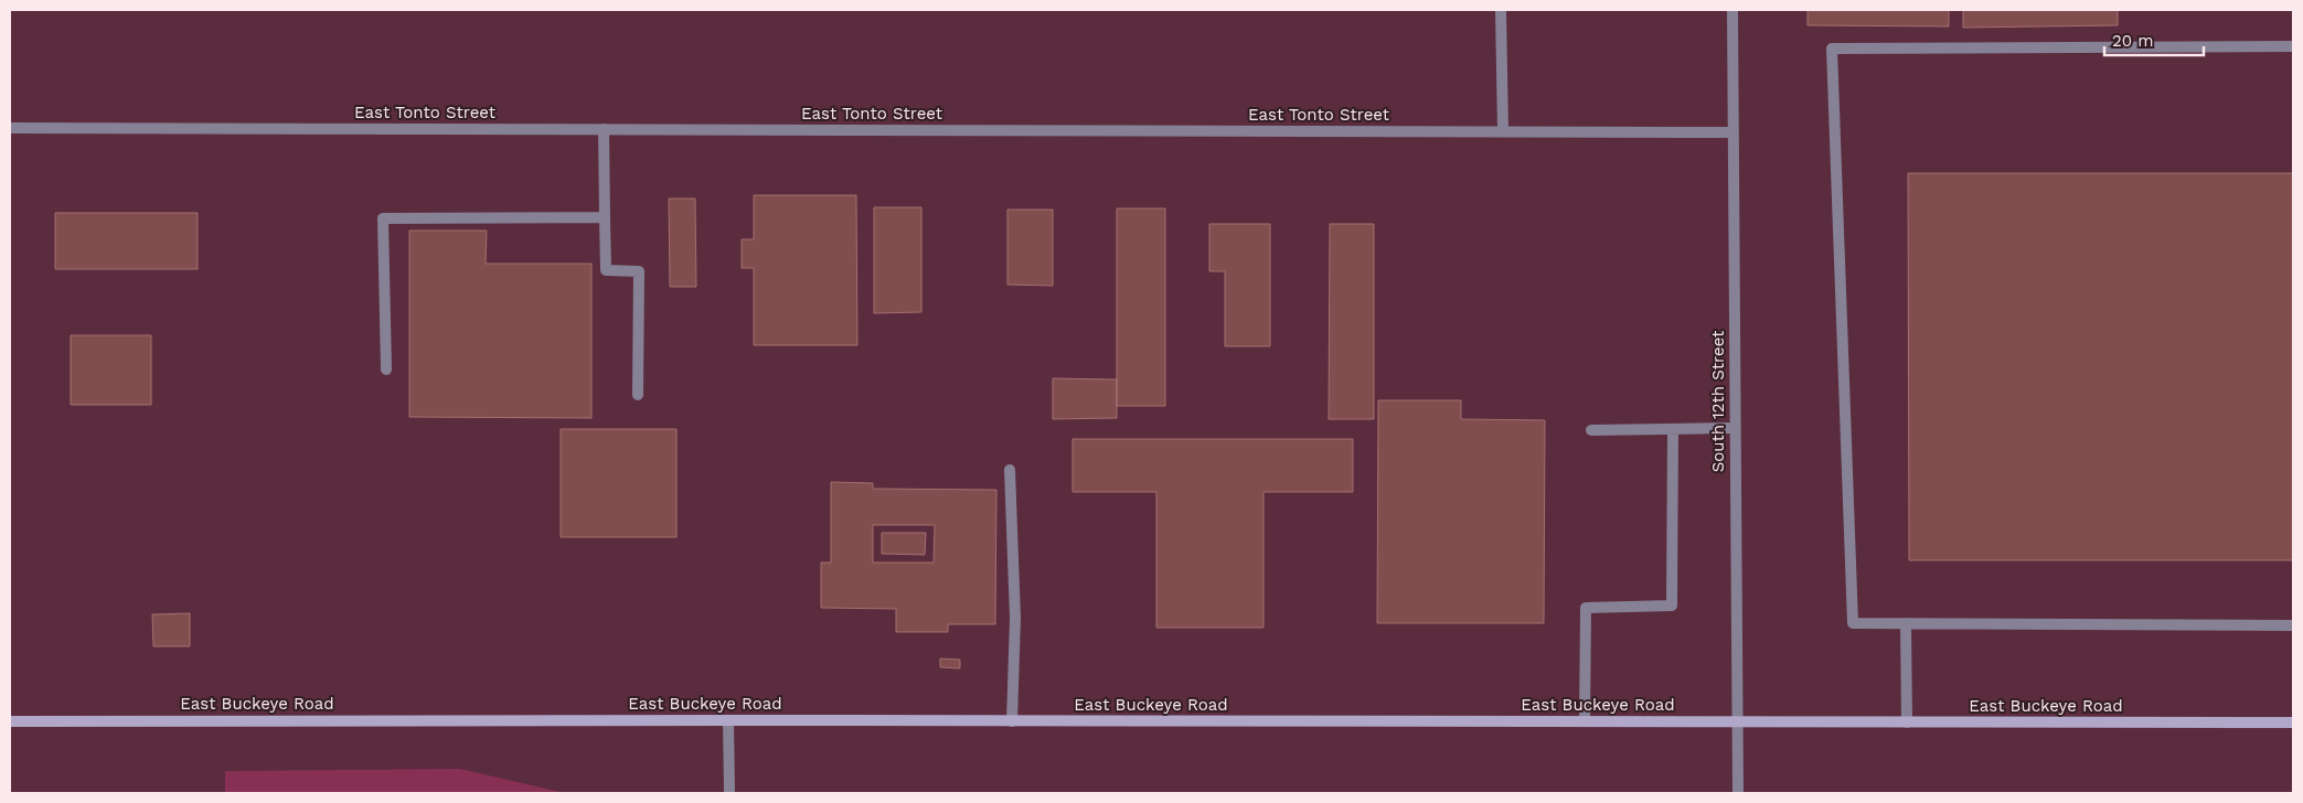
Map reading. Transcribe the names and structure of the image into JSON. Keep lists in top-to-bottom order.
{
  "streets": {
    "main road": ["East Buckeye Road"],
    "street": ["East Tonto Street", "South 12th Street"]
  },
  "crossings": [
    ["East Tonto Street", "South 12th Street"],
    ["South 12th Street", "East Buckeye Road"]
  ],
  "scale_bar": "20 m"
}
